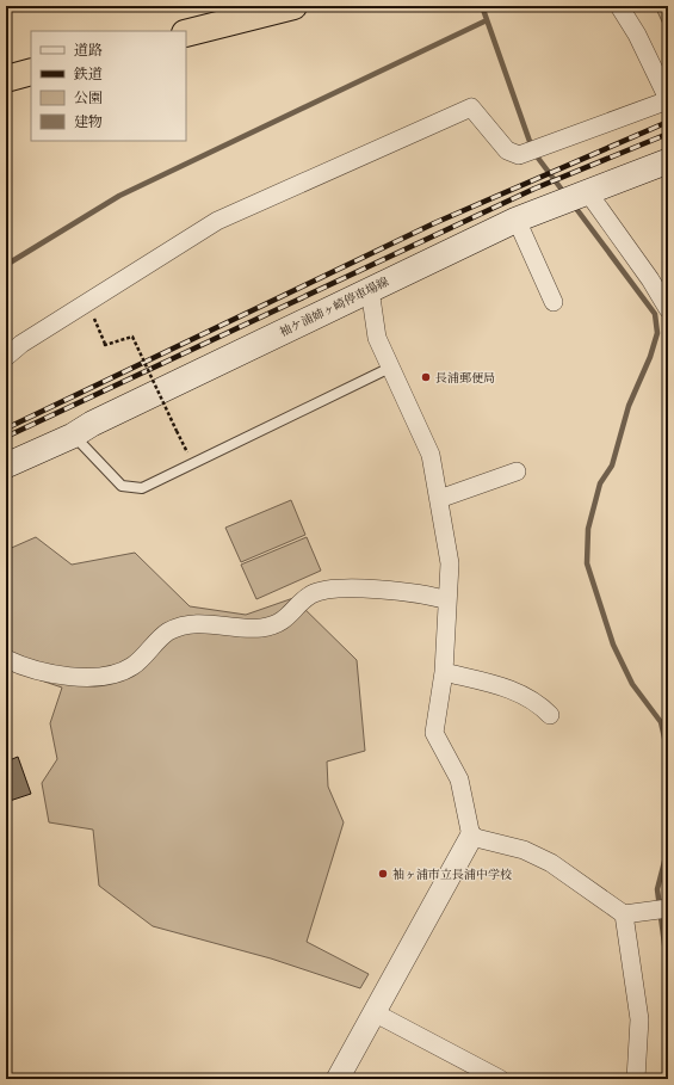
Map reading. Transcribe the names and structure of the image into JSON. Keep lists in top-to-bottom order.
{
  "streets": {
    "main road": ["袖ケ浦姉ヶ崎停車場線"]
  },
  "places": ["長浦郵便局", "袖ヶ浦市立長浦中学校"],
  "legend": [
    "道路",
    "鉄道",
    "公園",
    "建物"
  ]
}
